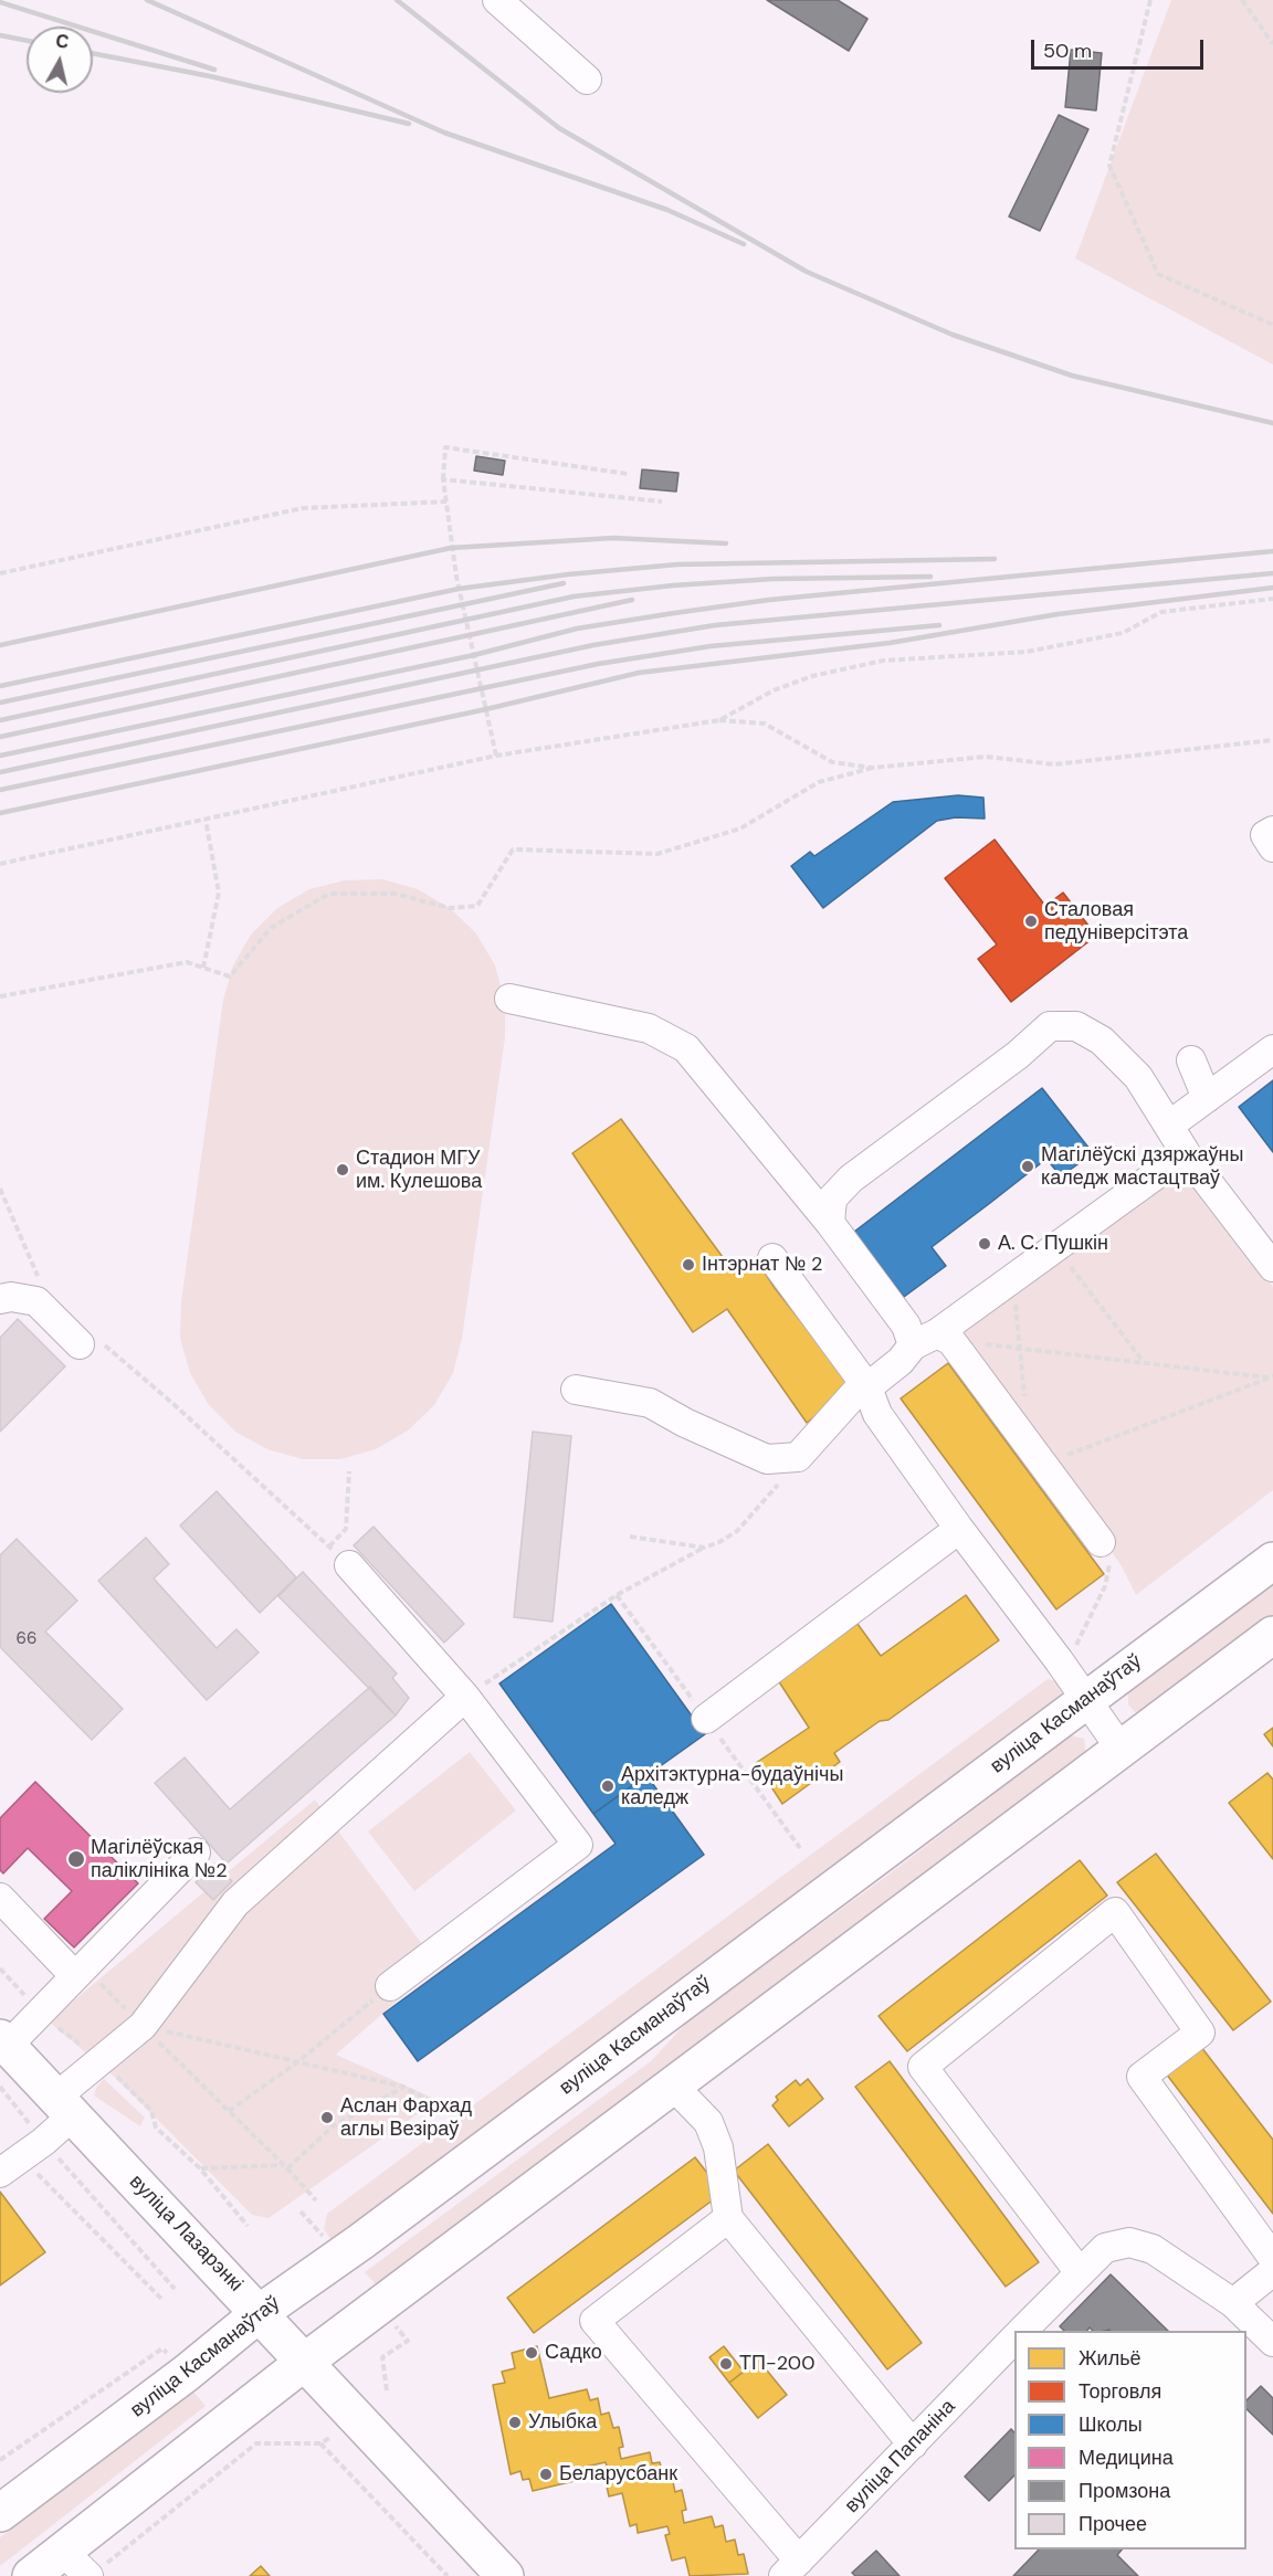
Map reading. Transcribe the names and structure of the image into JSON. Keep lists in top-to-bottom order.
{
  "streets": {
    "main road": ["вуліца Касманаўтаў", "вуліца Лазарэнкі"],
    "street": ["вуліца Папаніна"]
  },
  "crossings": [
    ["вуліца Касманаўтаў", "вуліца Лазарэнкі"]
  ],
  "places": [
    "Сталовая педуніверсітэта",
    "Магілёўскі дзяржаўны каледж мастацтваў",
    "Стадион МГУ им. Кулешова",
    "А. С. Пушкін",
    "Інтэрнат № 2",
    "Архітэктурна-будаўнічы каледж",
    "Магілёўская паліклініка №2",
    "Аслан Фархад аглы Везіраў",
    "Садко",
    "ТП-200",
    "Улыбка",
    "Беларусбанк"
  ],
  "house_numbers": ["66"],
  "legend": [
    "Жильё",
    "Торговля",
    "Школы",
    "Медицина",
    "Промзона",
    "Прочее"
  ],
  "scale_bar": "50 m",
  "north": "top"
}
